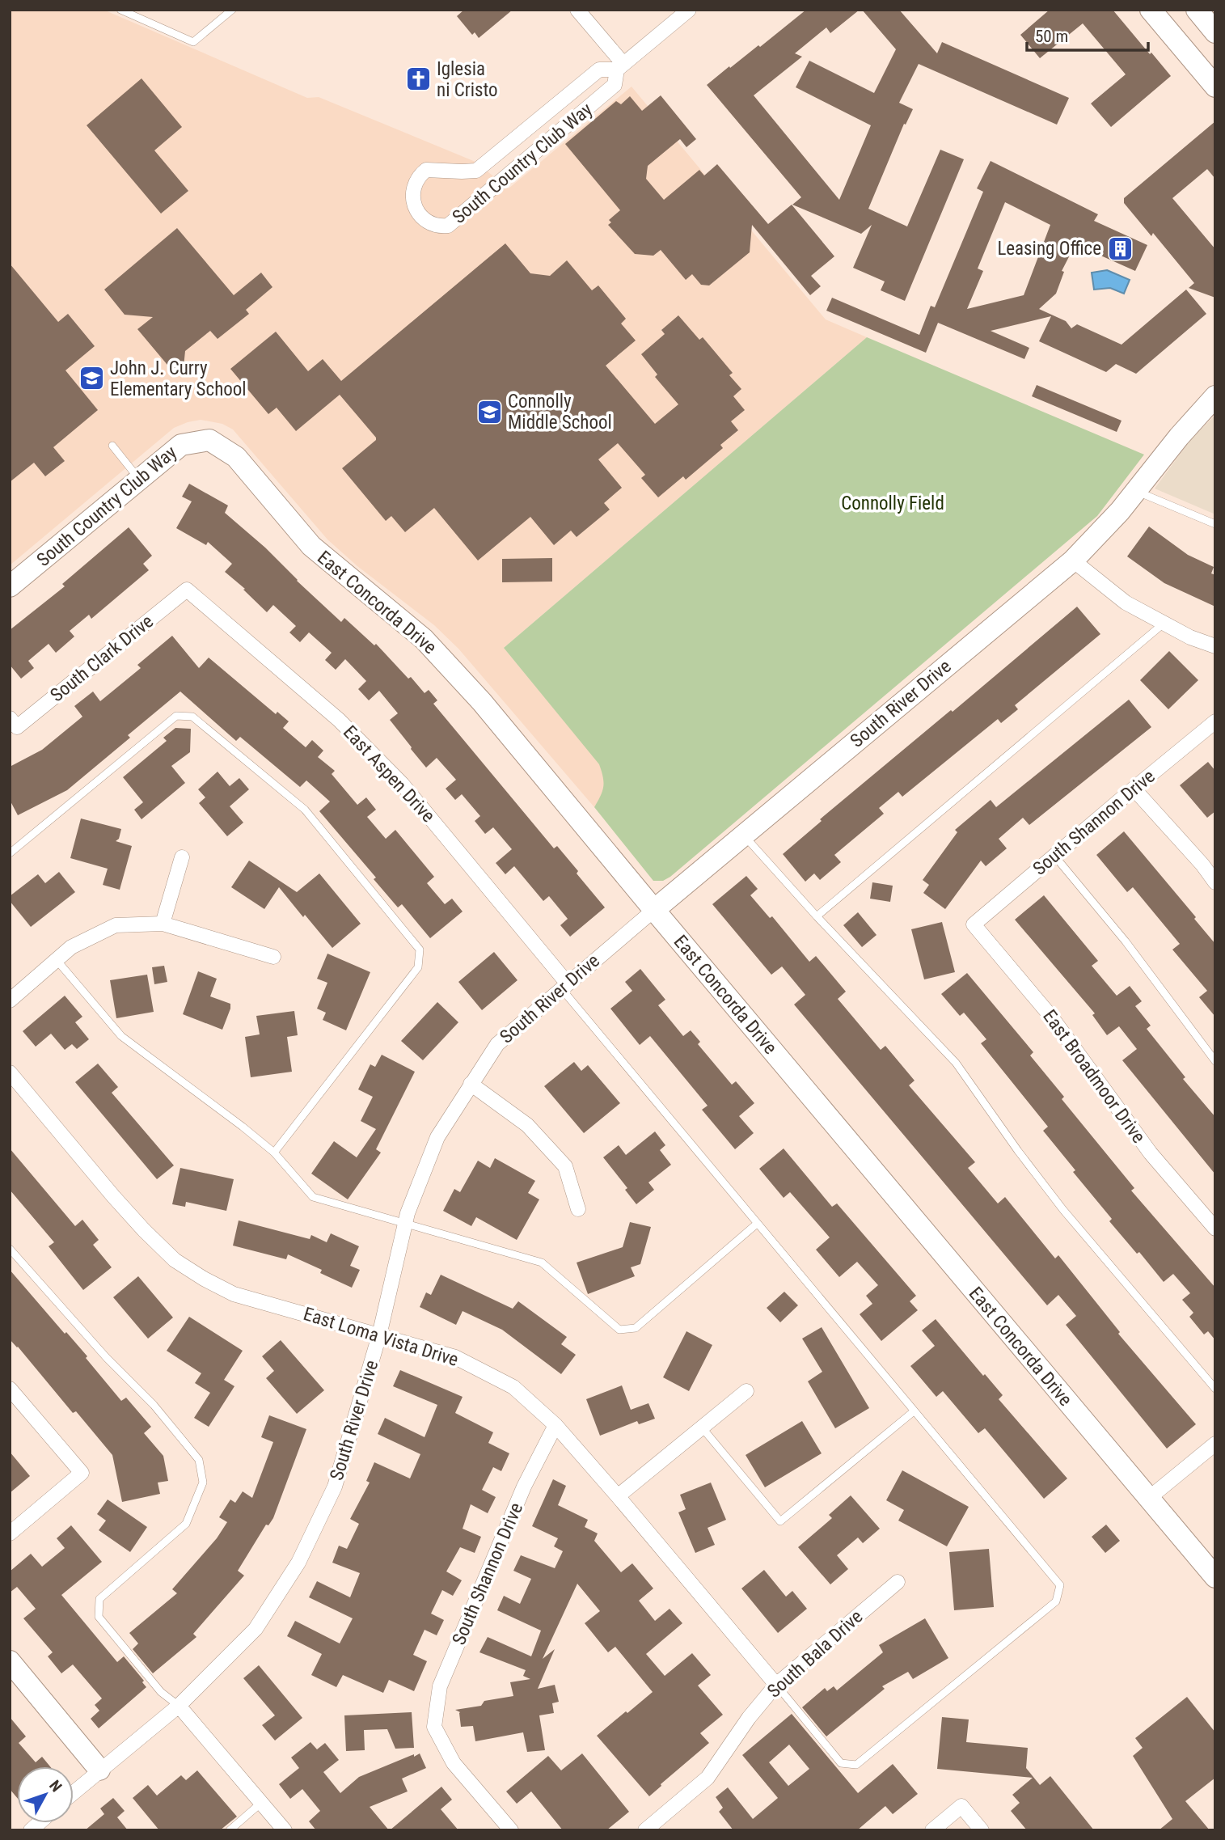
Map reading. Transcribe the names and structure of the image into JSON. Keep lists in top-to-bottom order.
{
  "streets": {
    "street": [
      "South Country Club Way",
      "East Concorda Drive",
      "South Clark Drive",
      "South River Drive",
      "East Aspen Drive",
      "South Shannon Drive",
      "East Broadmoor Drive",
      "East Loma Vista Drive",
      "South Bala Drive"
    ]
  },
  "crossings": [
    ["South Country Club Way", "East Concorda Drive"],
    ["East Concorda Drive", "South River Drive"],
    ["South Clark Drive", "East Aspen Drive"],
    ["South River Drive", "East Aspen Drive"],
    ["South River Drive", "East Loma Vista Drive"],
    ["South Shannon Drive", "East Broadmoor Drive"],
    ["South Shannon Drive", "East Loma Vista Drive"],
    ["East Loma Vista Drive", "South Bala Drive"]
  ],
  "parks": ["Connolly Field"],
  "places": {
    "church": ["Iglesia ni Cristo"],
    "building": ["Leasing Office"],
    "school or university": ["John J. Curry Elementary School", "Connolly Middle School"]
  },
  "scale_bar": "50 m",
  "north": "top right"
}
